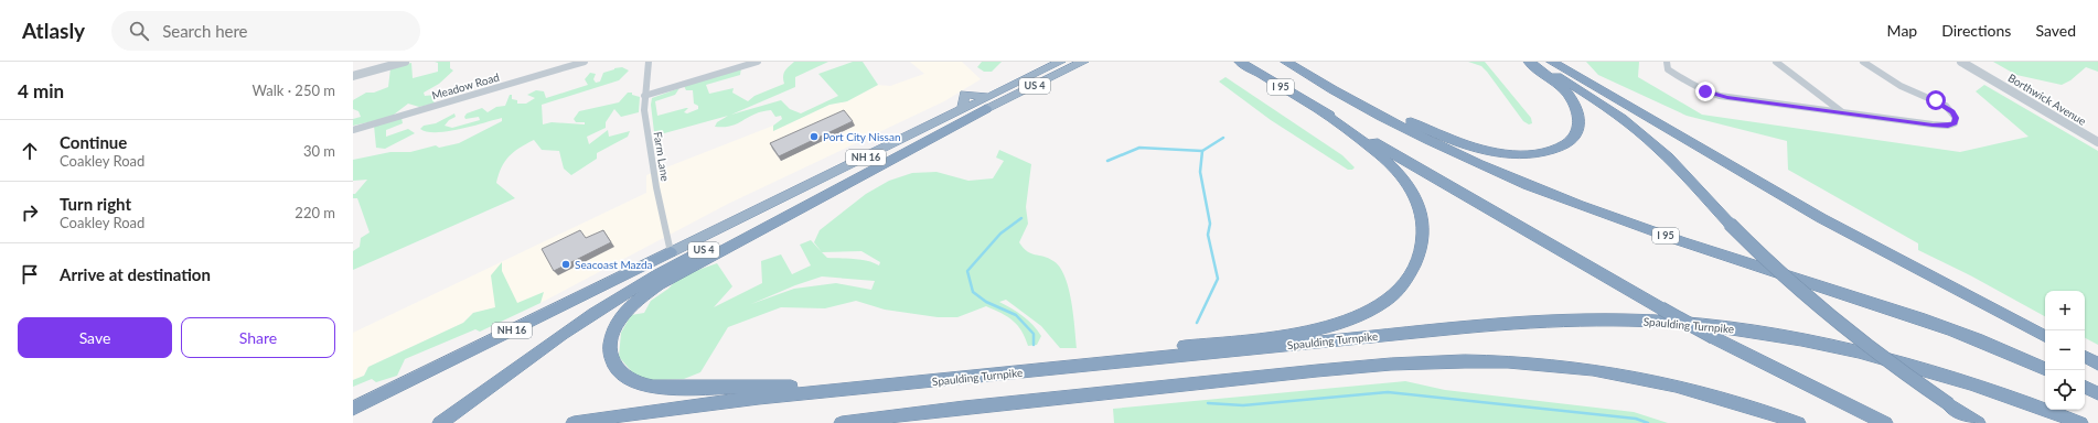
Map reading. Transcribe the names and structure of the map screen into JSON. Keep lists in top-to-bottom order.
{
  "streets": {
    "highway": [
      "US 4",
      "I 95",
      "NH 16",
      "Spaulding Turnpike"
    ],
    "street": ["Meadow Road", "Borthwick Avenue", "Farm Lane"]
  },
  "crossings": [
    ["US 4", "NH 16"],
    ["Farm Lane", "NH 16"]
  ],
  "places": ["Port City Nissan", "Seacoast Mazda"],
  "page": {
    "header": "Atlasly",
    "search": "Search here",
    "nav": ["Map", "Directions", "Saved"],
    "heading": ["4 min", "Walk · 250 m"],
    "list": [
      ["Continue", "Coakley Road", "30 m"],
      ["Turn right", "Coakley Road", "220 m"],
      "Arrive at destination"
    ],
    "map_buttons": ["+", "−"],
    "buttons": ["Save", "Share"]
  }
}
